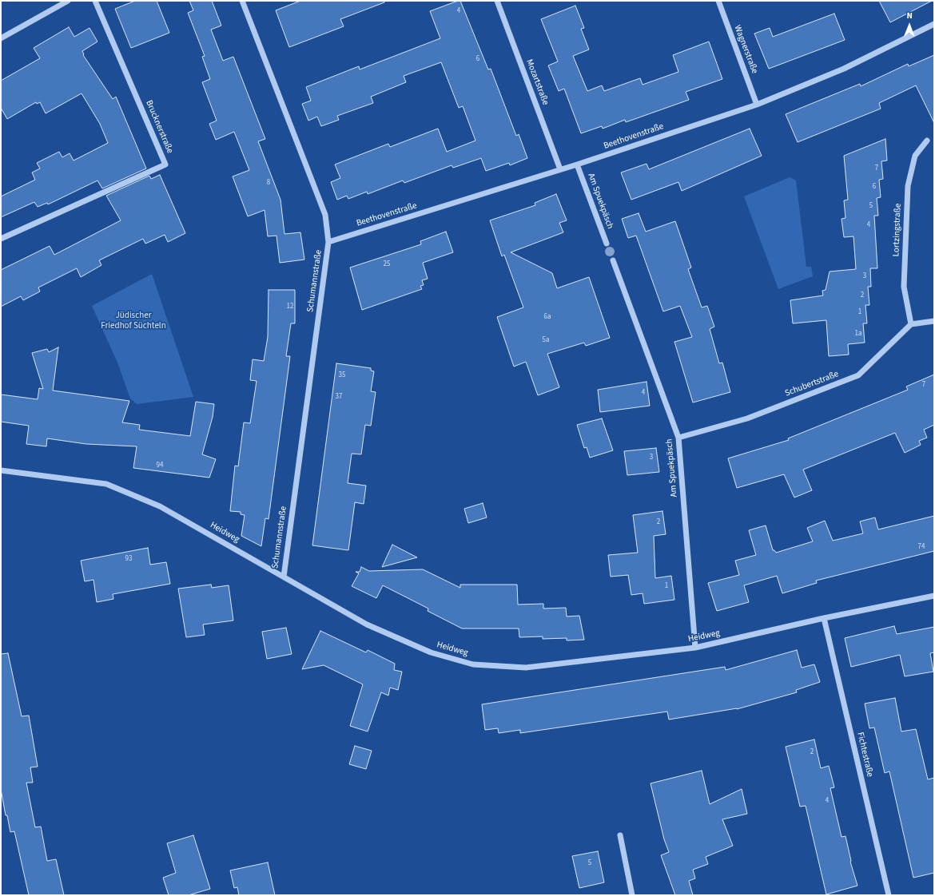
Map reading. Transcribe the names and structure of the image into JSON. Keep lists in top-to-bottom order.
{
  "streets": {
    "street": [
      "Wagnerstraße",
      "Mozartstraße",
      "Brucknerstraße",
      "Beethovenstraße",
      "Am Spuekpäsch",
      "Lortzingstraße",
      "Schumannstraße",
      "Schubertstraße",
      "Heidweg",
      "Fichtestraße"
    ]
  },
  "crossings": [
    ["Wagnerstraße", "Beethovenstraße"],
    ["Mozartstraße", "Beethovenstraße"],
    ["Beethovenstraße", "Am Spuekpäsch"],
    ["Beethovenstraße", "Schumannstraße"],
    ["Am Spuekpäsch", "Schubertstraße"],
    ["Am Spuekpäsch", "Heidweg"],
    ["Lortzingstraße", "Schubertstraße"],
    ["Schumannstraße", "Heidweg"],
    ["Heidweg", "Fichtestraße"]
  ],
  "parks": ["Jüdischer Friedhof Süchteln"],
  "house_numbers": [
    "4",
    "6",
    "7",
    "8",
    "6",
    "5",
    "4",
    "25",
    "3",
    "2",
    "12",
    "1",
    "6a",
    "1a",
    "5a",
    "35",
    "7",
    "4",
    "37",
    "3",
    "94",
    "2",
    "74",
    "93",
    "1",
    "2",
    "4",
    "5"
  ],
  "north": "top"
}
